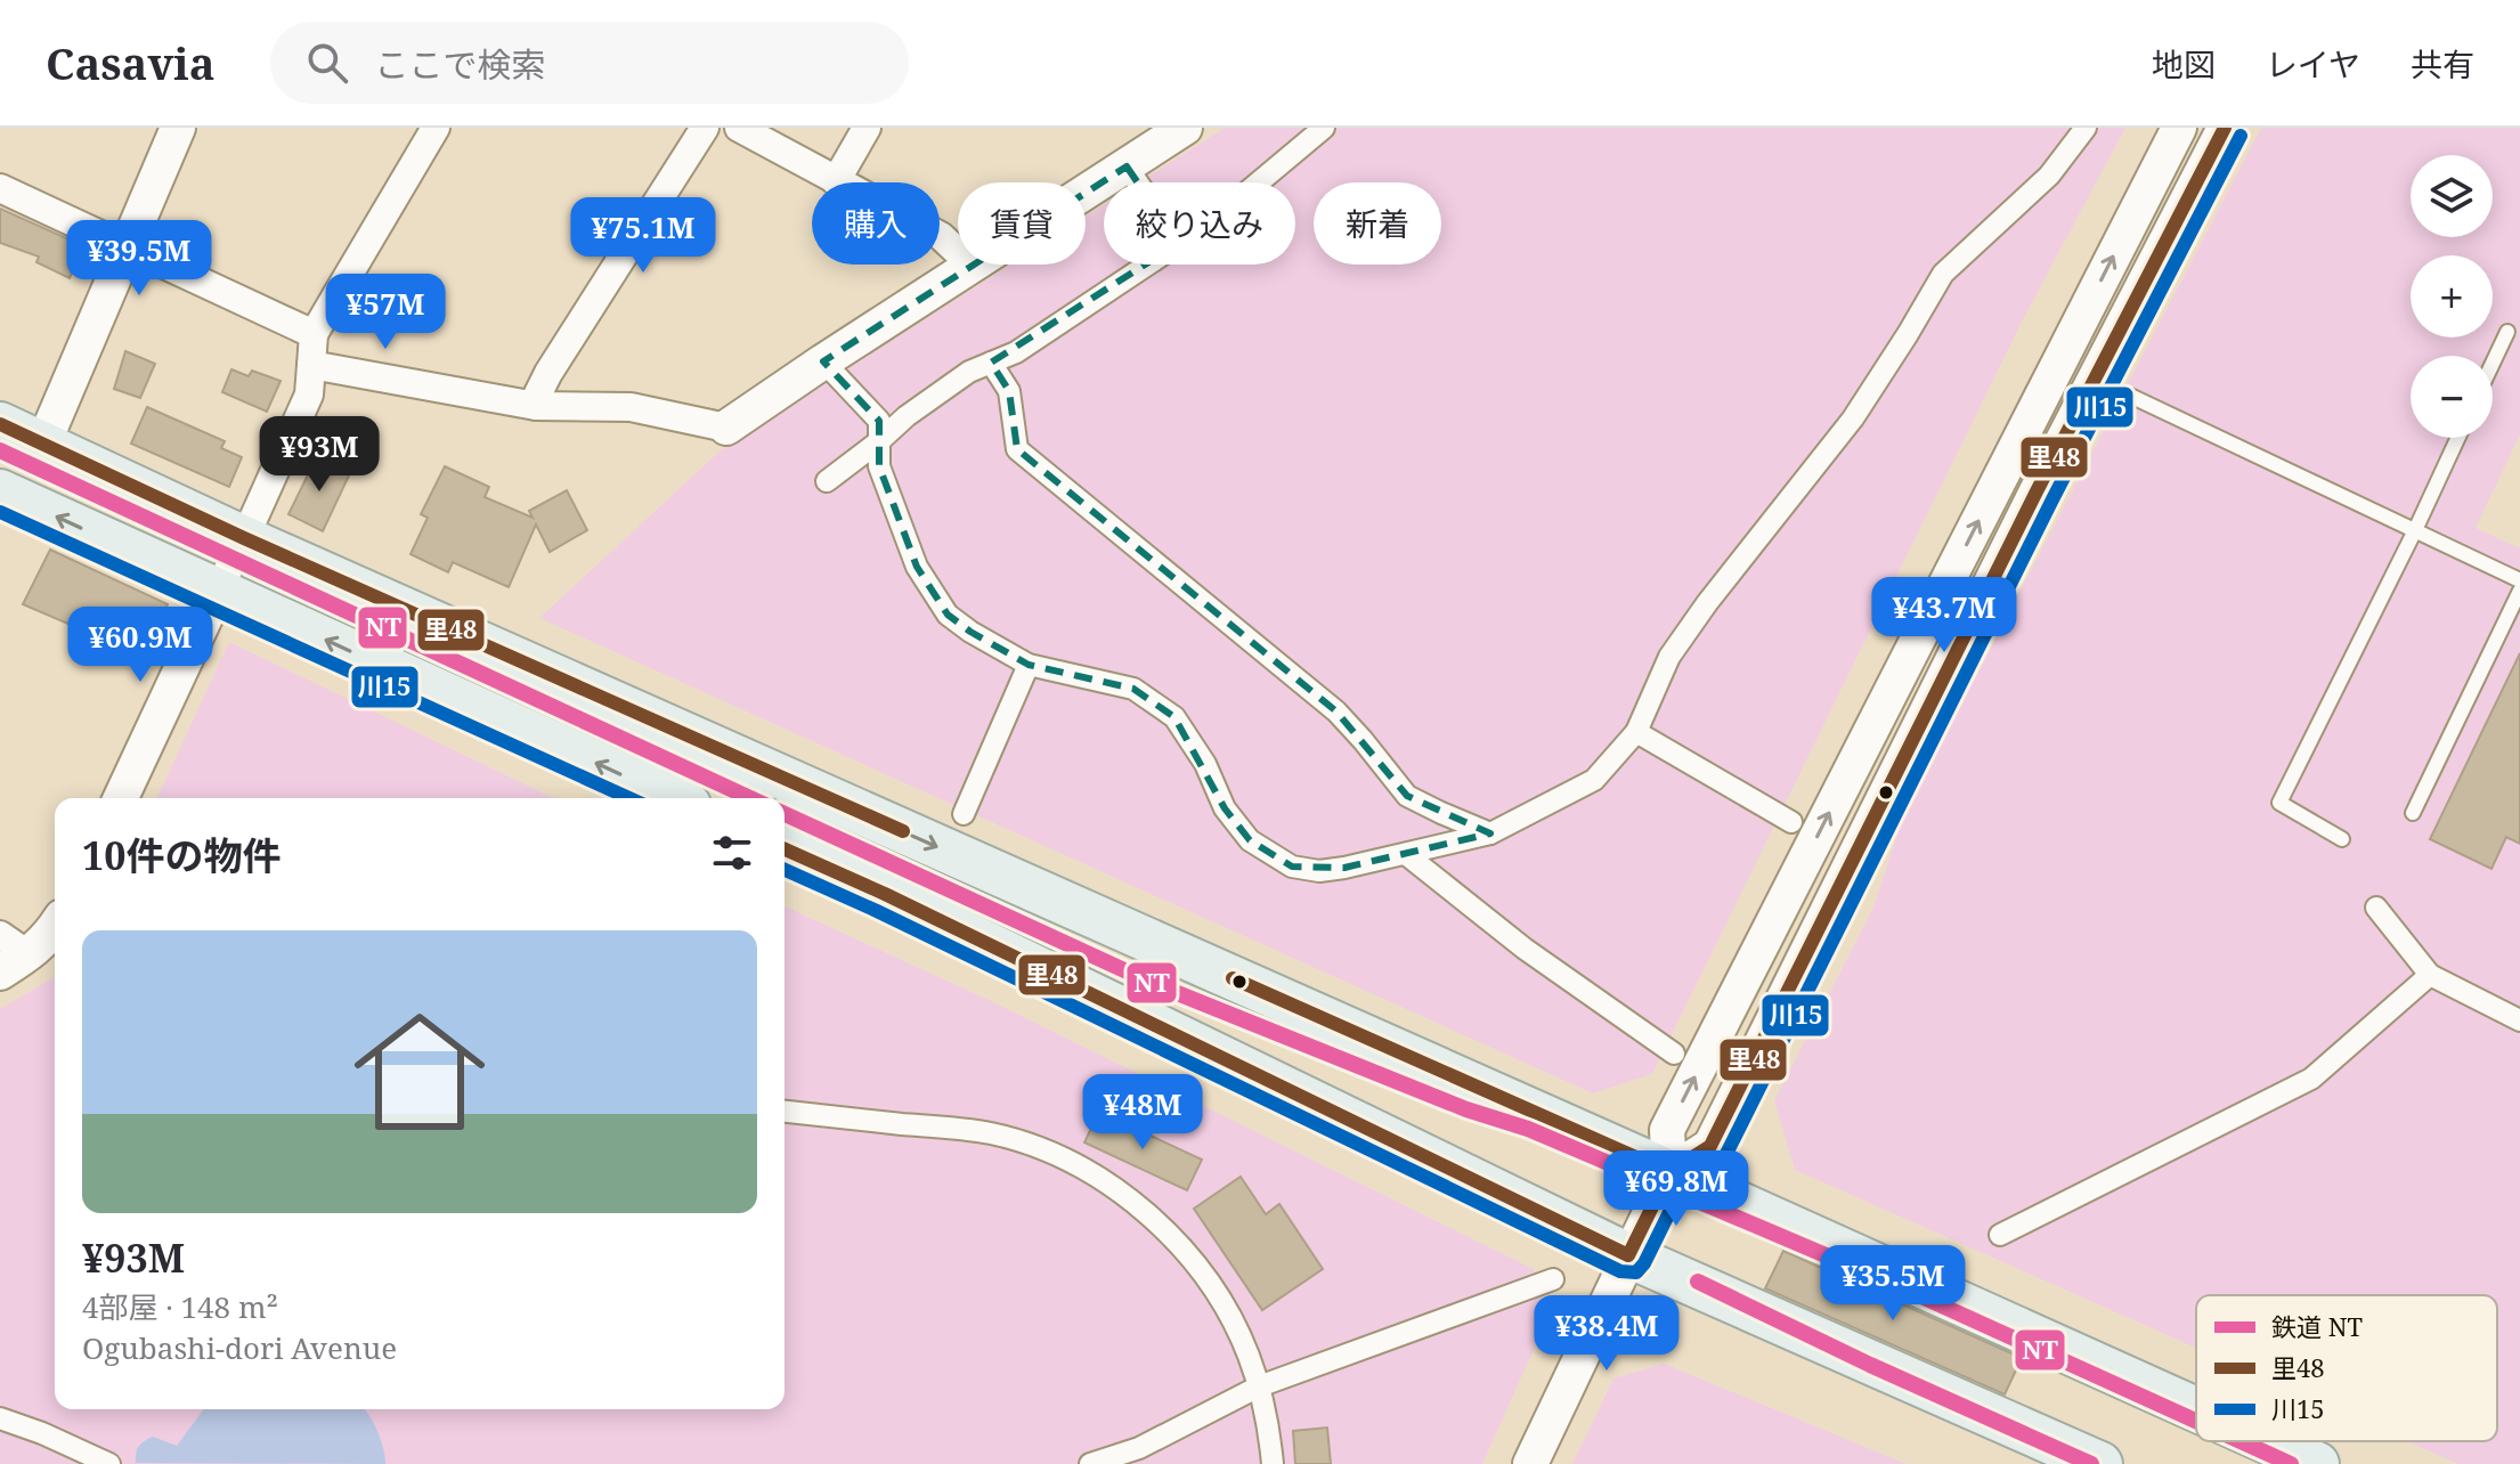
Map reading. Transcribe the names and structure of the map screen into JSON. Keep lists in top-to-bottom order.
{
  "lines": ["transit line 里48", "transit line 川15", "rail line NT"],
  "legend": ["鉄道 NT", "里48", "川15"],
  "page": {
    "header": "Casavia",
    "search": "ここで検索",
    "nav": ["地図", "レイヤ", "共有"],
    "map_buttons": ["+", "−"],
    "chip": [
      "購入",
      "賃貸",
      "絞り込み",
      "新着"
    ],
    "price": [
      "¥75.1M",
      "¥39.5M",
      "¥57M",
      "¥93M",
      "¥43.7M",
      "¥60.9M",
      "¥48M",
      "¥69.8M",
      "¥35.5M",
      "¥38.4M"
    ],
    "heading": "10件の物件",
    "list": [
      {
        "name": "¥93M",
        "note": "4部屋 · 148 m² · Ogubashi-dori Avenue"
      }
    ]
  }
}
